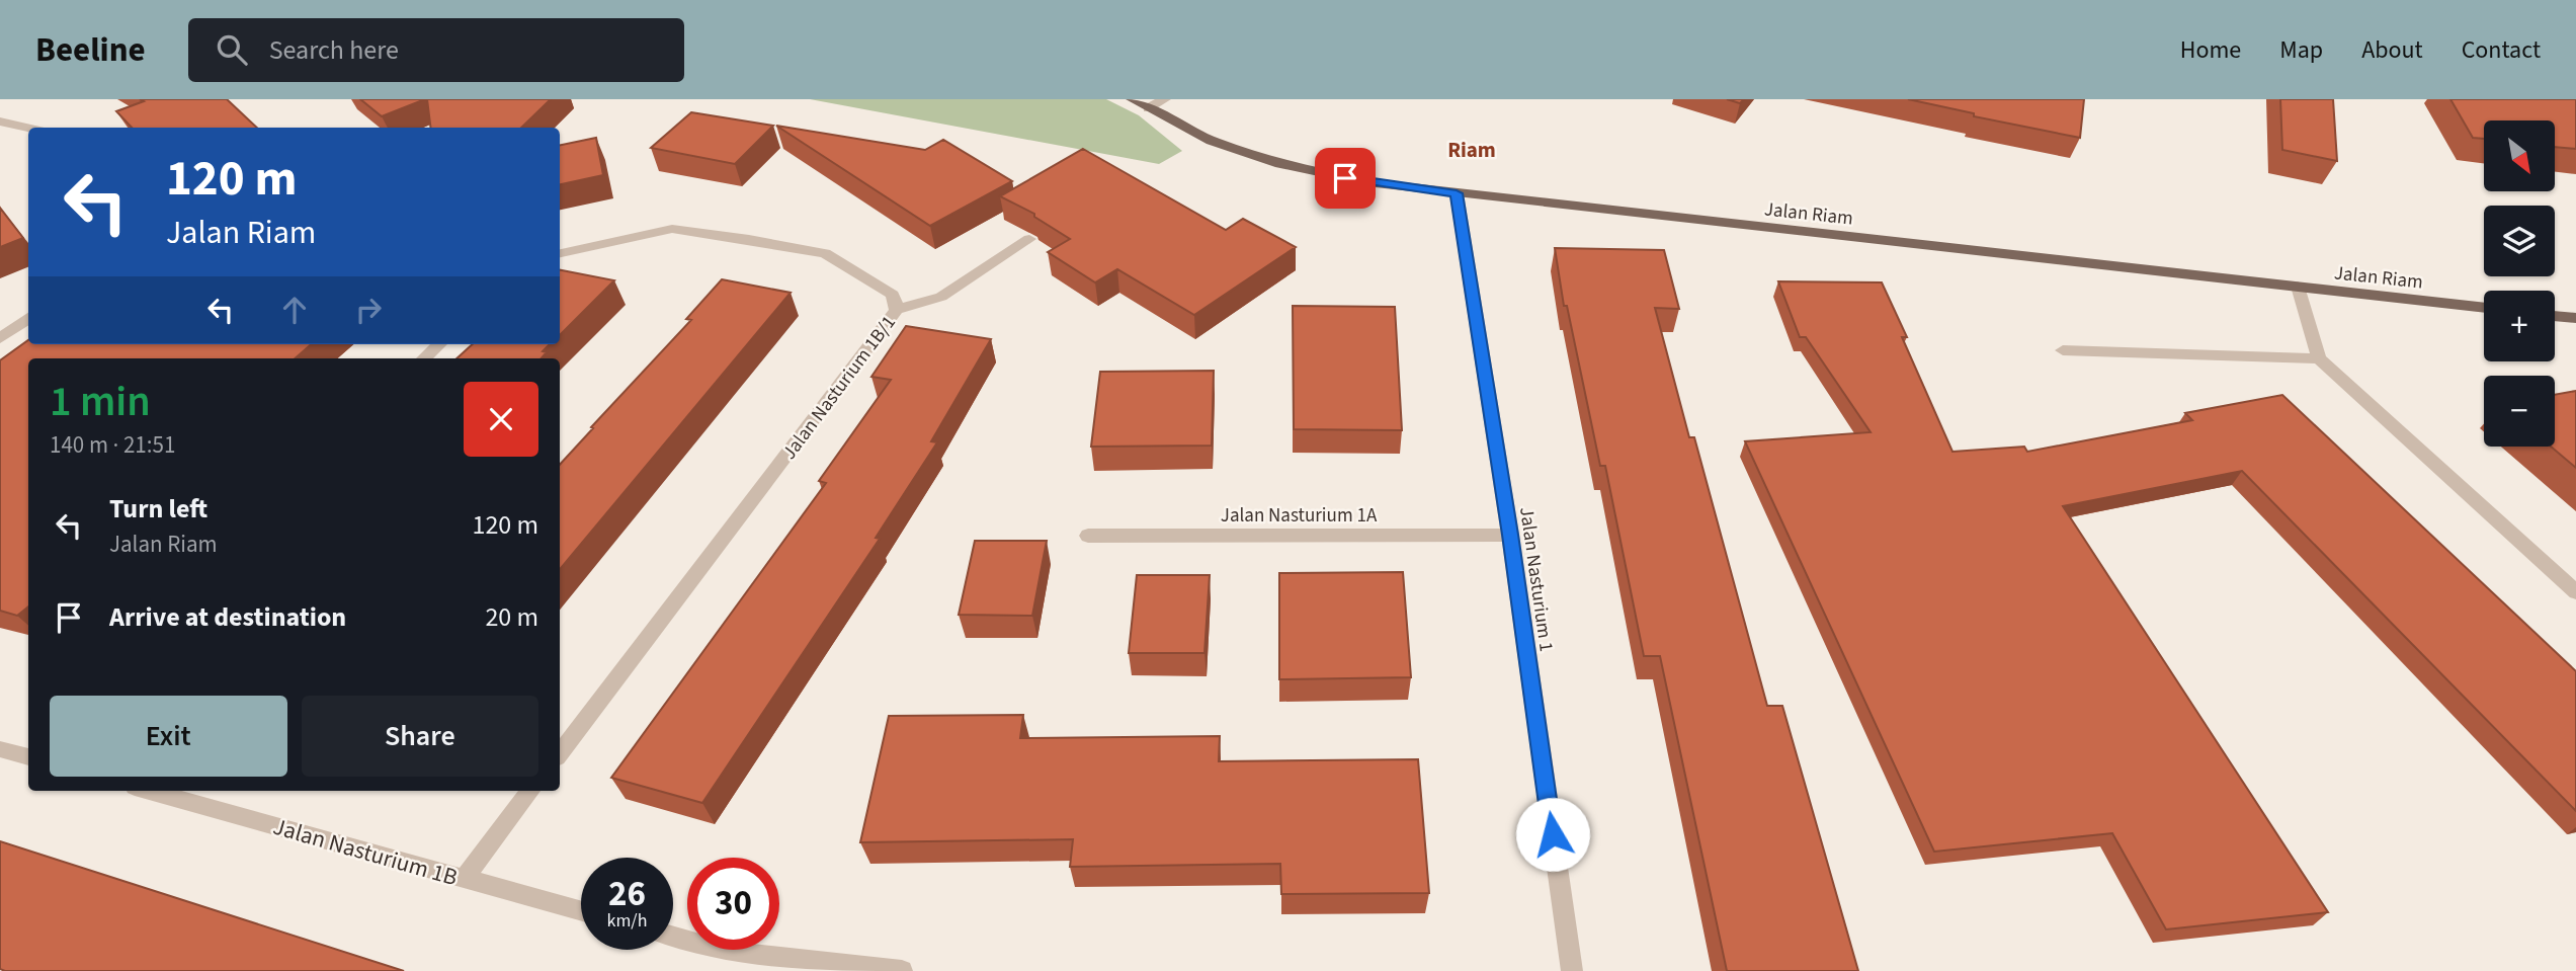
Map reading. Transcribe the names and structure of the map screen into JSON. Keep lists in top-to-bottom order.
{
  "streets": {
    "main road": ["Jalan Riam"],
    "street": [
      "Jalan Nasturium 1B/1",
      "Jalan Nasturium 1A",
      "Jalan Nasturium 1",
      "Jalan Nasturium 1B"
    ]
  },
  "crossings": [
    ["Jalan Riam", "Jalan Nasturium 1"],
    ["Jalan Nasturium 1A", "Jalan Nasturium 1"]
  ],
  "districts": ["Riam"],
  "north": "bottom right",
  "page": {
    "header": "Beeline",
    "search": "Search here",
    "nav": [
      "Home",
      "Map",
      "About",
      "Contact"
    ],
    "map_buttons": ["+", "−"],
    "turn": ["120 m", "Jalan Riam"],
    "heading": ["1 min", "140 m · 21:51"],
    "list": [
      {
        "name": "Turn left",
        "note": "Jalan Riam",
        "value": "120 m"
      },
      {
        "name": "Arrive at destination",
        "value": "20 m"
      }
    ],
    "buttons": ["Exit", "Share"],
    "speed": "26 km/h",
    "limit": "30"
  }
}
